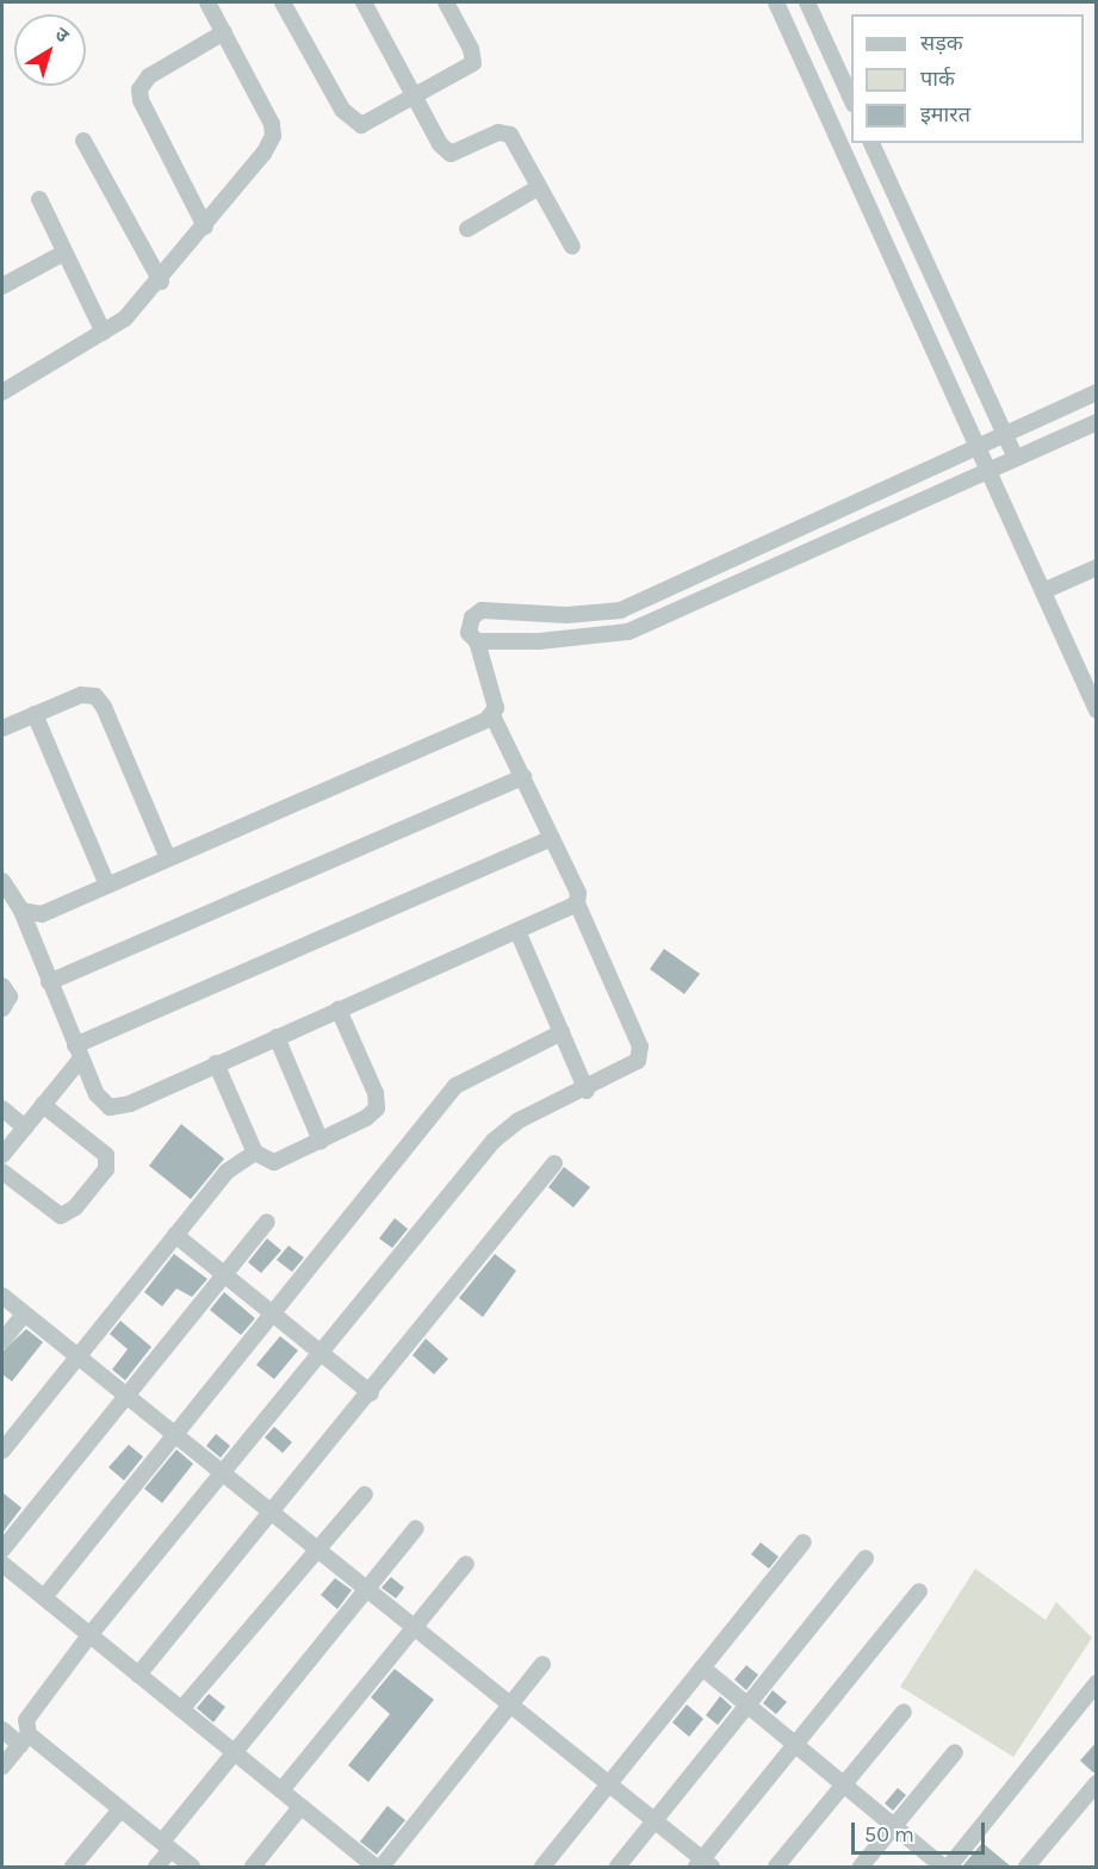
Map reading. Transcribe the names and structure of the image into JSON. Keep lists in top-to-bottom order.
{
  "legend": ["सड़क", "पार्क", "इमारत"],
  "scale_bar": "50 m",
  "north": "top right"
}
